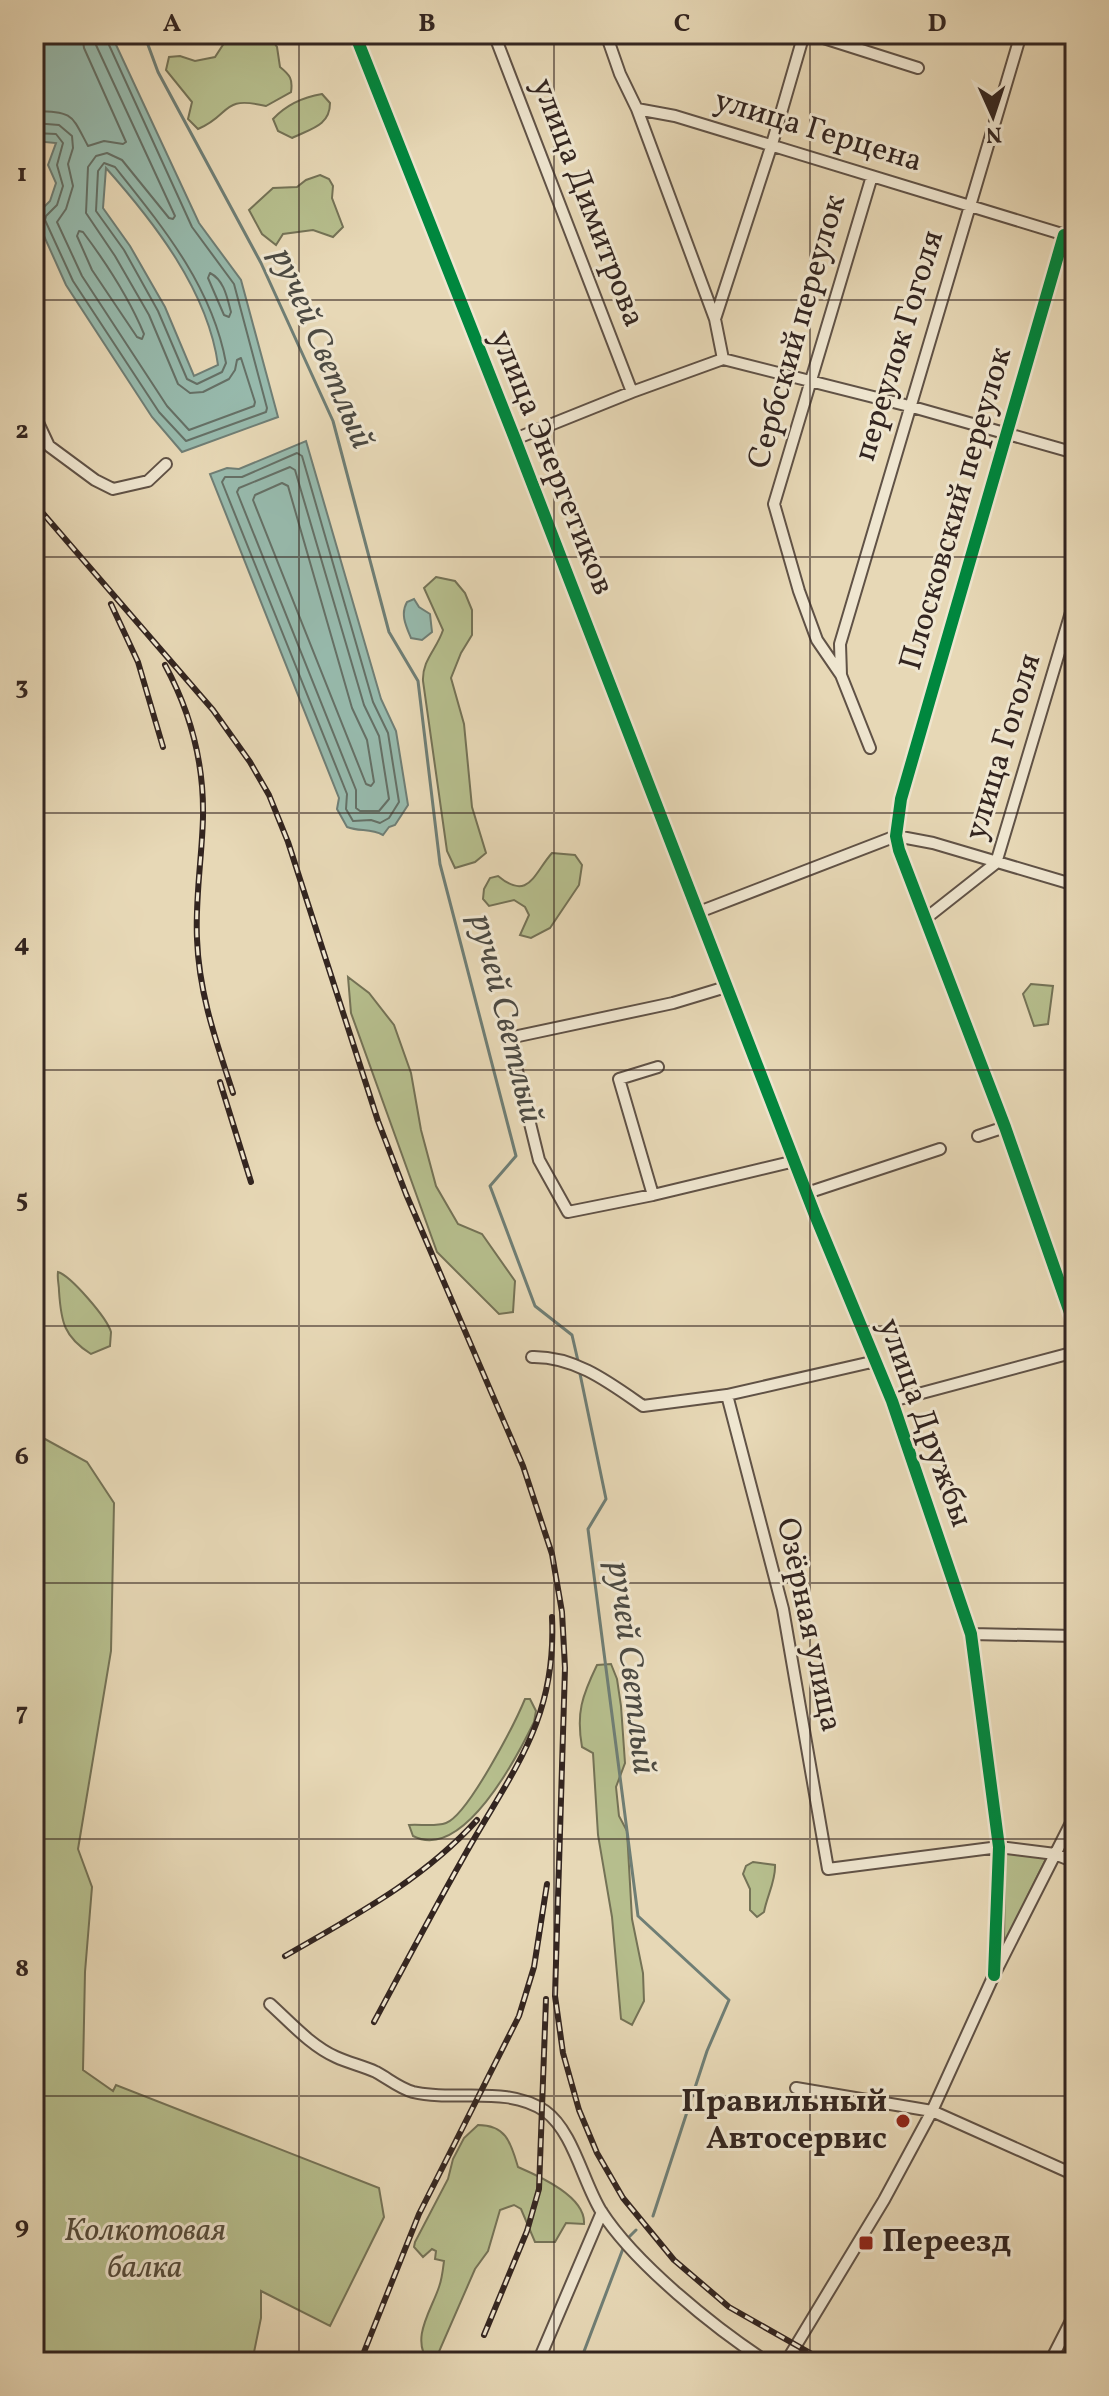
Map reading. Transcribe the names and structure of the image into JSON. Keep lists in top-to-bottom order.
{
  "streets": {
    "street": [
      "улица Герцена",
      "улица Димитрова",
      "Сербский переулок",
      "переулок Гоголя",
      "улица Энергетиков",
      "Плосковский переулок",
      "улица Гоголя",
      "улица Дружбы",
      "Озёрная улица"
    ]
  },
  "crossings": [
    ["улица Герцена", "Сербский переулок"],
    ["улица Герцена", "переулок Гоголя"],
    ["улица Герцена", "Плосковский переулок"],
    ["Сербский переулок", "переулок Гоголя"],
    ["улица Энергетиков", "улица Дружбы"],
    ["улица Дружбы", "Озёрная улица"]
  ],
  "water": ["ручей Светлый"],
  "parks": ["Колкотовая балка"],
  "places": {
    "other": ["Правильный Автосервис"],
    "transit": ["Переезд"]
  },
  "north": "bottom",
  "grid": {
    "columns": [
      "A",
      "B",
      "C",
      "D"
    ],
    "rows": [
      "1",
      "2",
      "3",
      "4",
      "5",
      "6",
      "7",
      "8",
      "9"
    ]
  }
}
